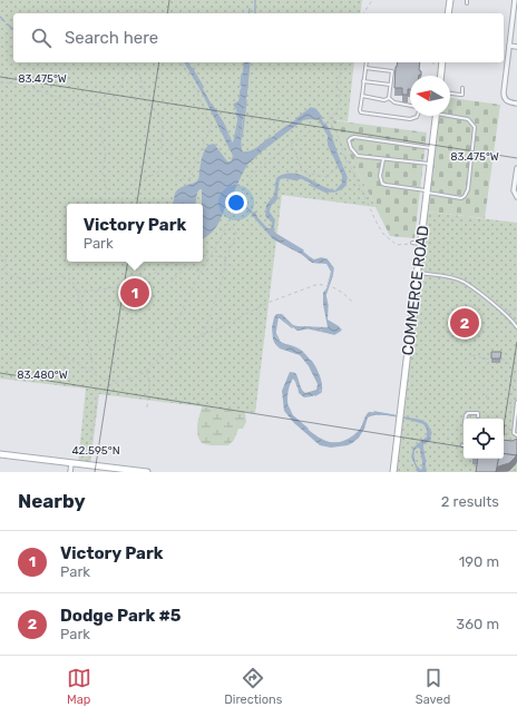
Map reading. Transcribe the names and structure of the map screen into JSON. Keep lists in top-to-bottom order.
{
  "streets": {
    "main road": ["COMMERCE ROAD"]
  },
  "north": "left",
  "page": {
    "search": "Search here",
    "popup": ["Victory Park", "Park"],
    "pins": ["1", "2"],
    "heading": ["Nearby", "2 results"],
    "list": [
      {
        "mark": "1",
        "name": "Victory Park",
        "note": "Park",
        "value": "190 m"
      },
      {
        "mark": "2",
        "name": "Dodge Park #5",
        "note": "Park",
        "value": "360 m"
      }
    ],
    "nav": ["Map", "Directions", "Saved"]
  },
  "coordinates": ["83.475°W", "83.480°W", "42.595°N"]
}
